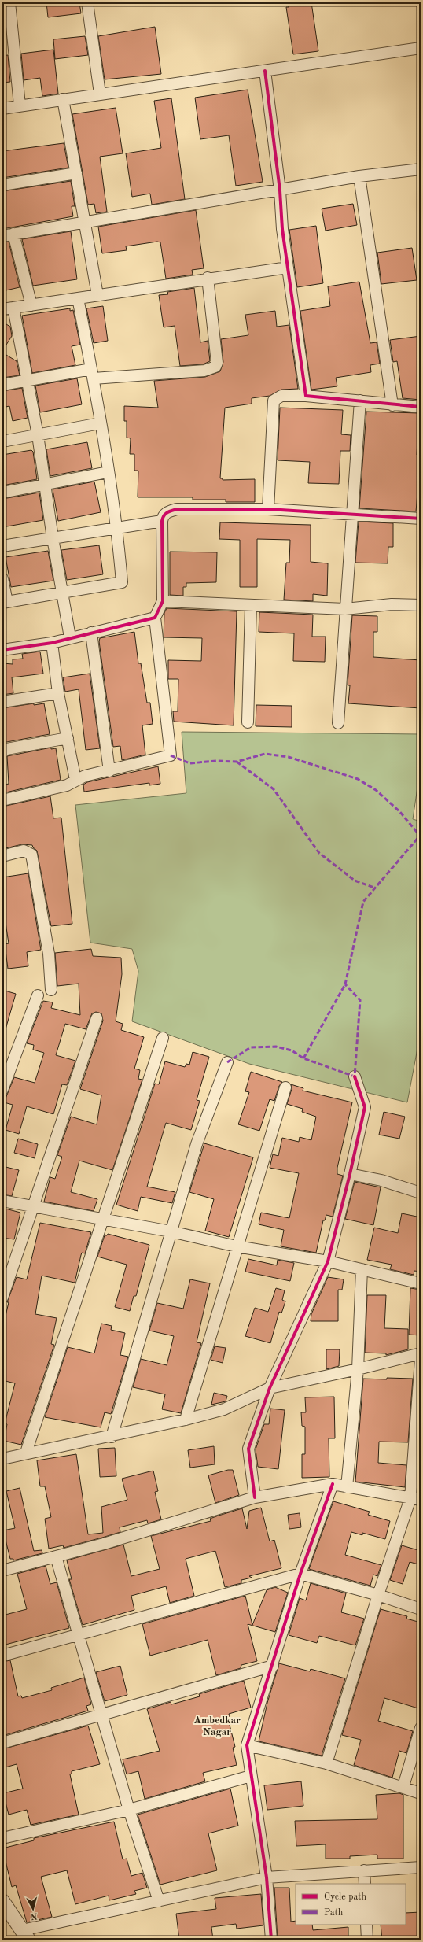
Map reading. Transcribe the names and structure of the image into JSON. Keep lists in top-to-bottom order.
{
  "districts": ["Ambedkar Nagar"],
  "legend": ["Cycle path", "Path"],
  "north": "bottom"
}
